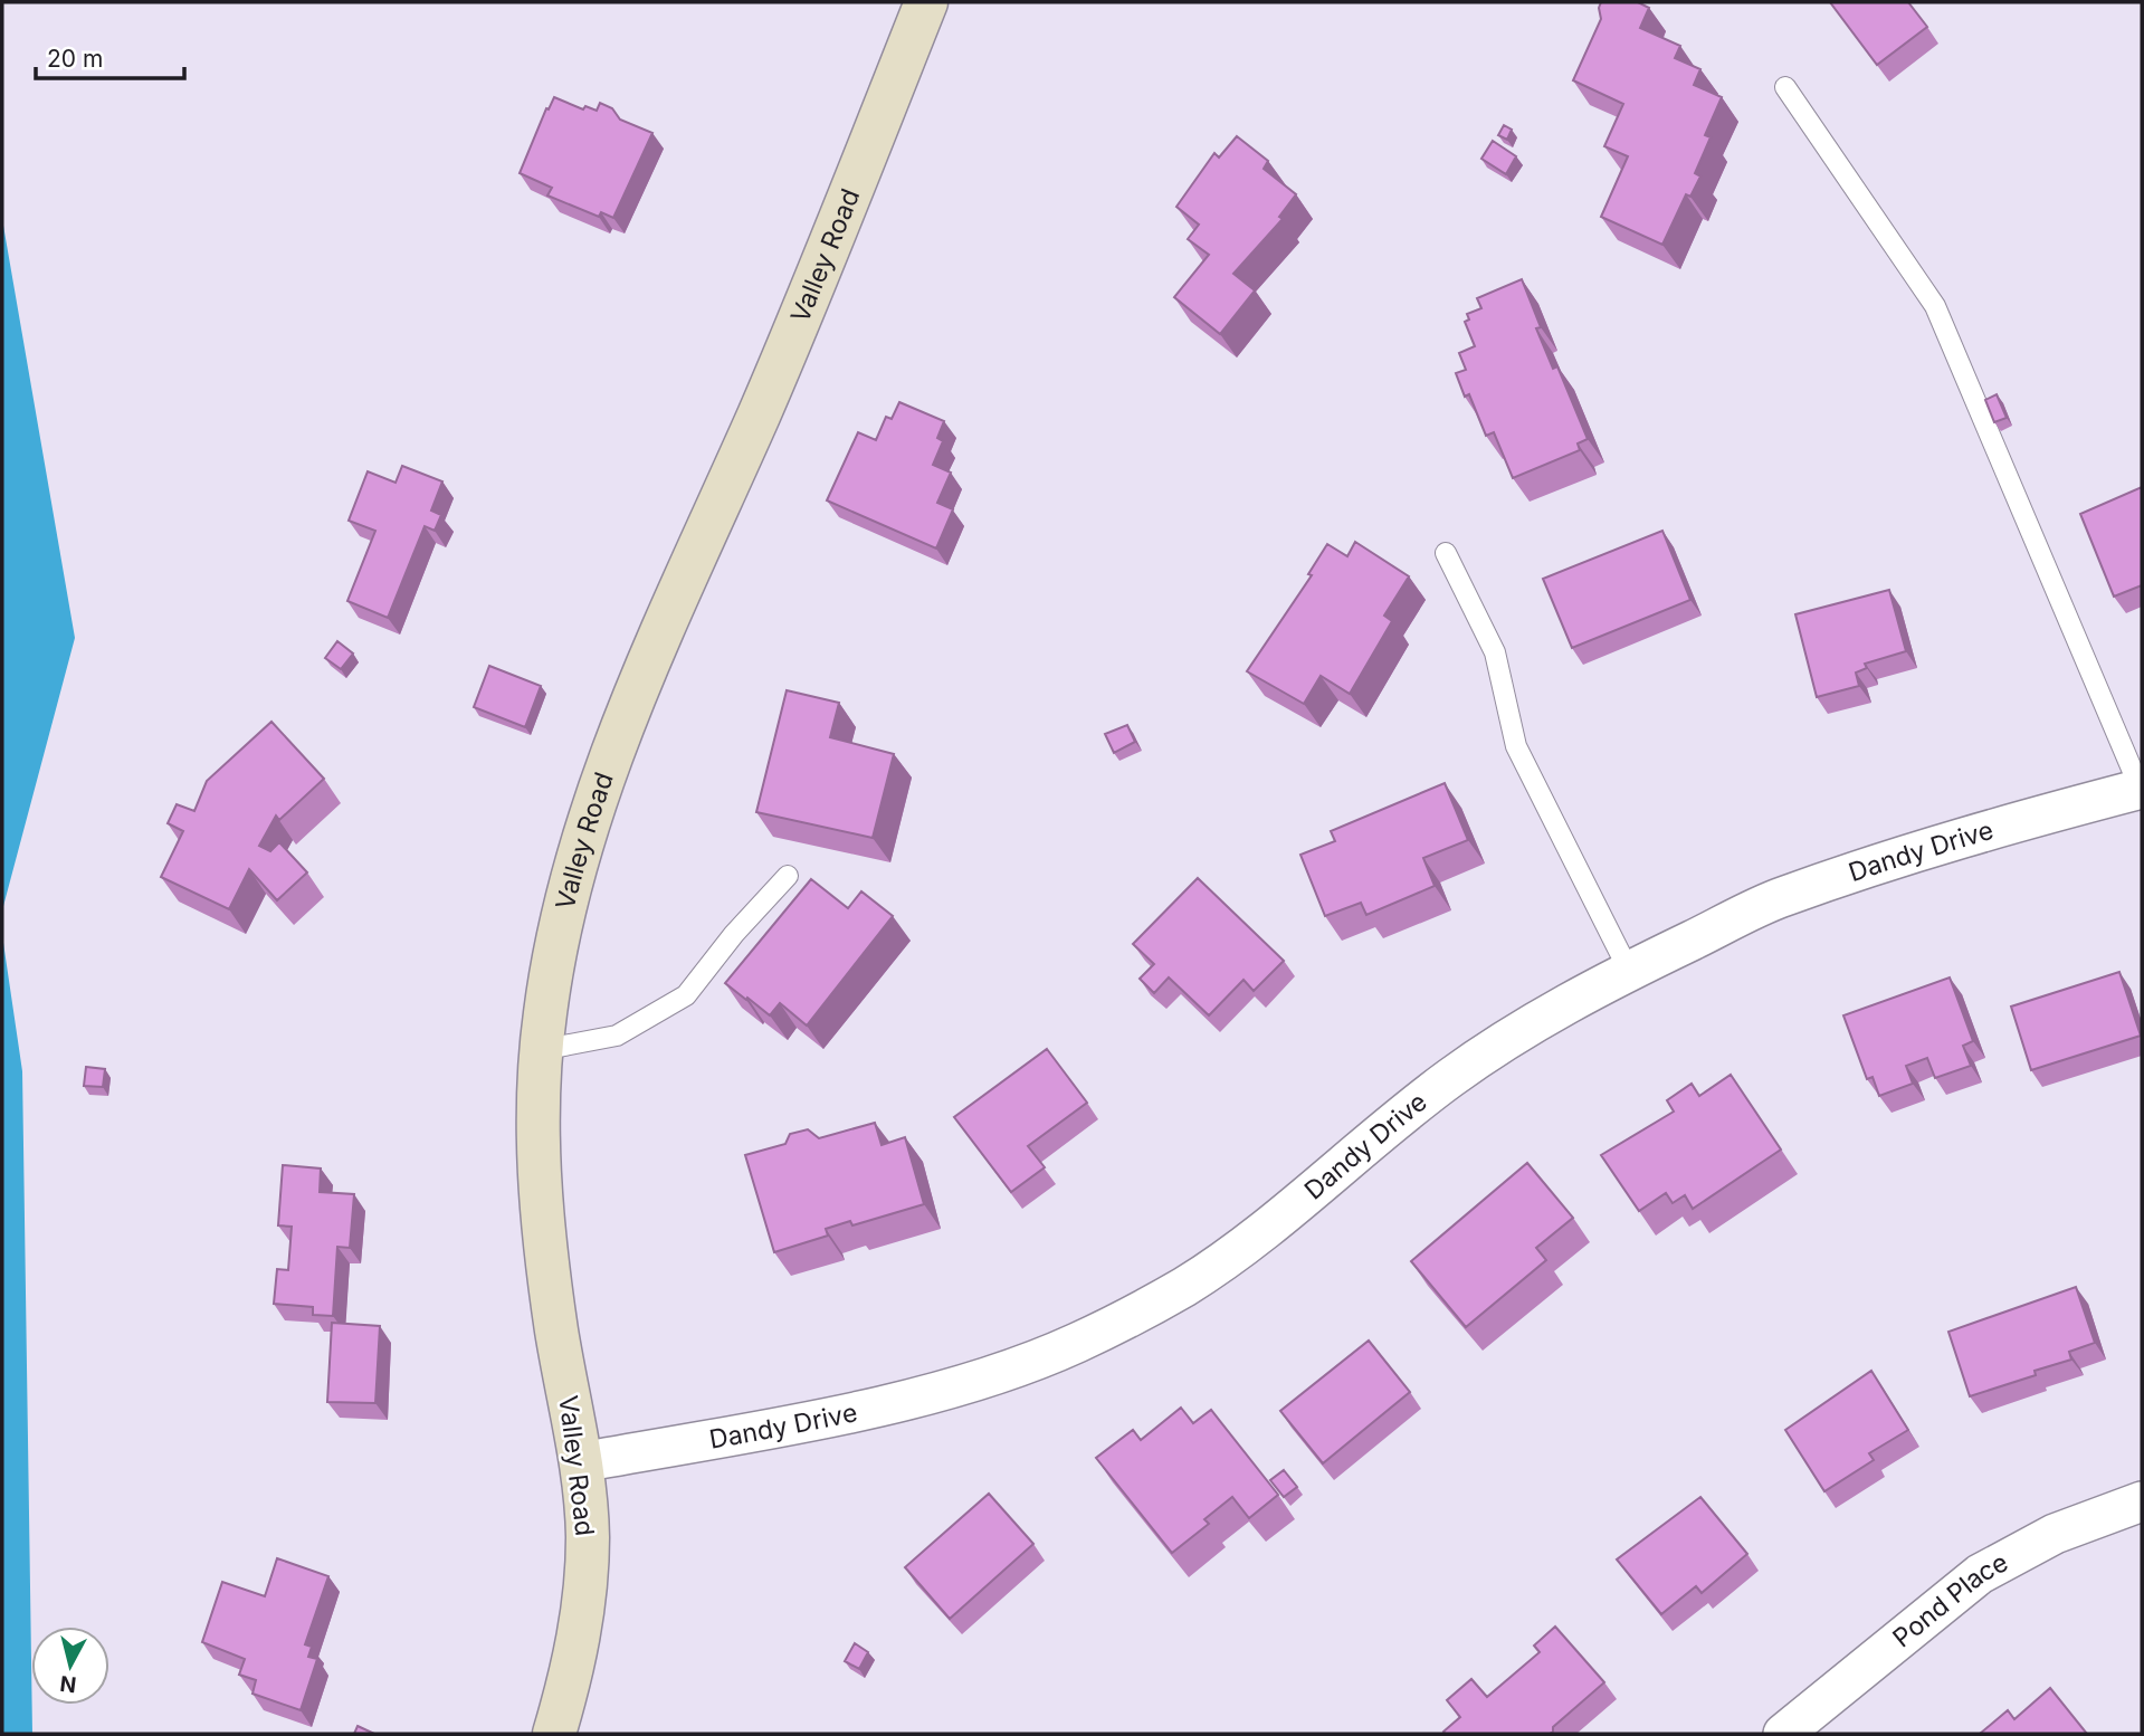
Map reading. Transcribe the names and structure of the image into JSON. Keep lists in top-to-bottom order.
{
  "streets": {
    "main road": ["Valley Road"],
    "street": ["Dandy Drive", "Pond Place"]
  },
  "crossings": [
    ["Valley Road", "Dandy Drive"]
  ],
  "scale_bar": "20 m",
  "north": "bottom"
}
